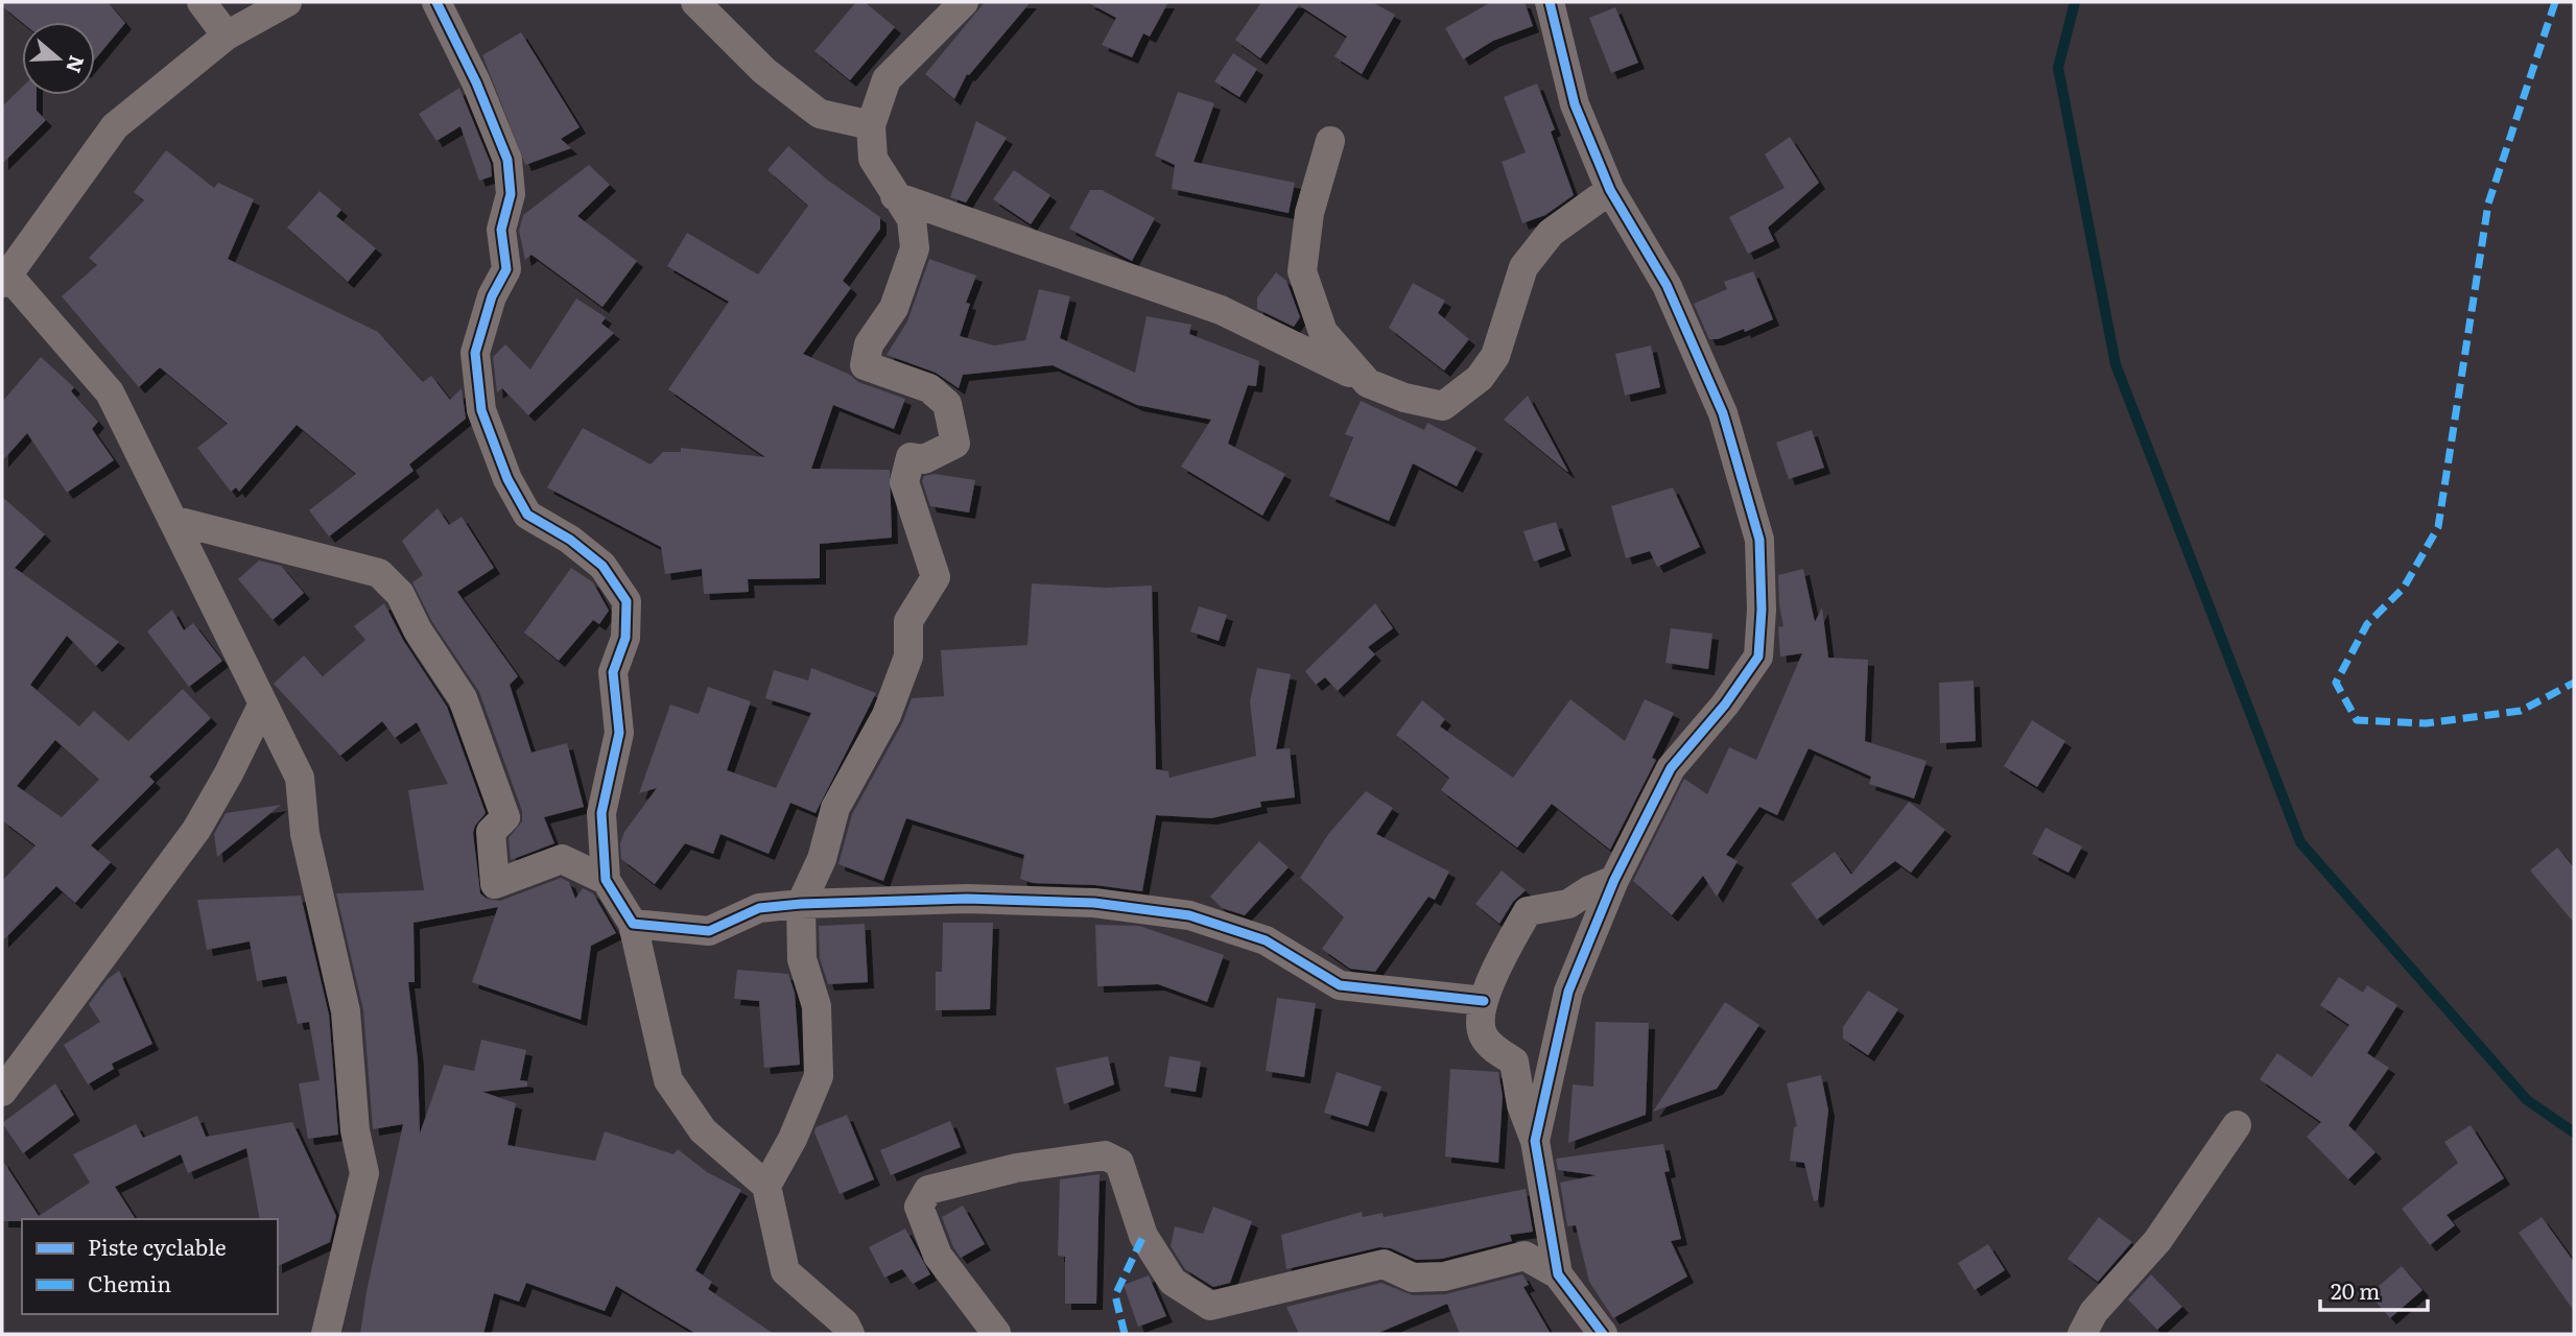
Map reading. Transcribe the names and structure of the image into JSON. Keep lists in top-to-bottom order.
{
  "legend": ["Piste cyclable", "Chemin"],
  "scale_bar": "20 m",
  "north": "right"
}
